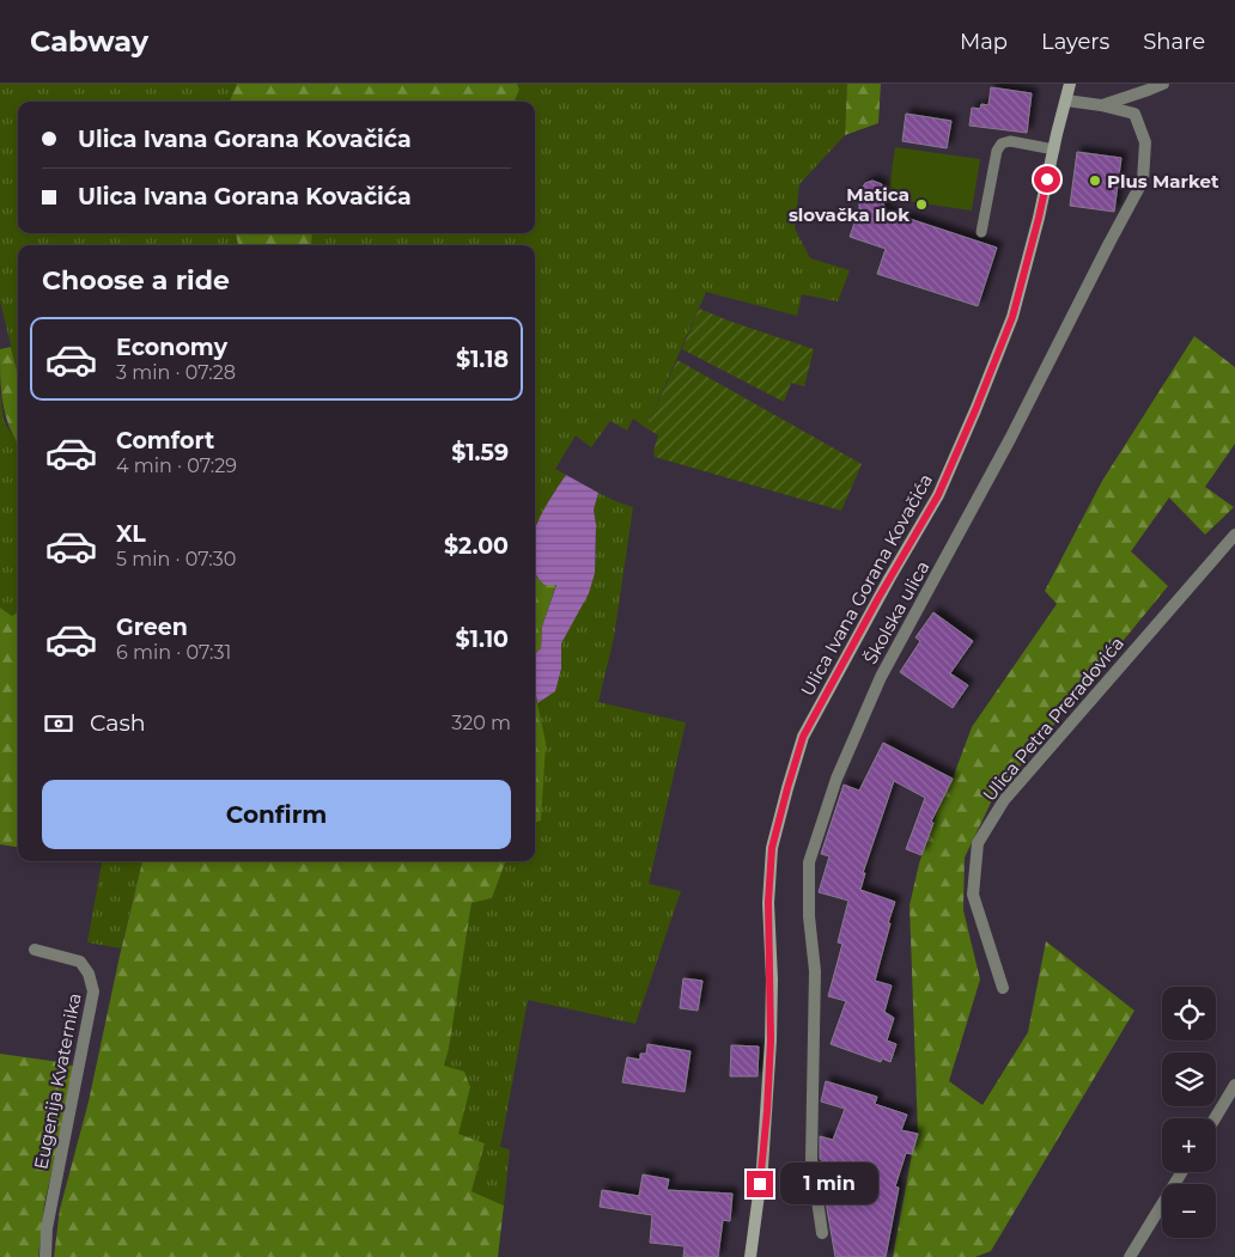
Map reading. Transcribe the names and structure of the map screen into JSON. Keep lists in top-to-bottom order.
{
  "streets": {
    "main road": ["Ulica Ivana Gorana Kovačića"],
    "street": ["Školska ulica", "Ulica Petra Preradovića", "Eugenija Kvaternika"]
  },
  "crossings": [
    ["Ulica Ivana Gorana Kovačića", "Školska ulica"]
  ],
  "places": ["Plus Market", "Matica slovačka Ilok"],
  "page": {
    "header": "Cabway",
    "nav": ["Map", "Layers", "Share"],
    "banner": ["Ulica Ivana Gorana Kovačića", "Ulica Ivana Gorana Kovačića"],
    "heading": "Choose a ride",
    "list": [
      {
        "name": "Economy",
        "note": "3 min · 07:28",
        "value": "$1.18"
      },
      {
        "name": "Comfort",
        "note": "4 min · 07:29",
        "value": "$1.59"
      },
      {
        "name": "XL",
        "note": "5 min · 07:30",
        "value": "$2.00"
      },
      {
        "name": "Green",
        "note": "6 min · 07:31",
        "value": "$1.10"
      }
    ],
    "pay": ["Cash", "320 m"],
    "buttons": "Confirm",
    "map_buttons": ["+", "−"],
    "bubble": "1 min"
  }
}
